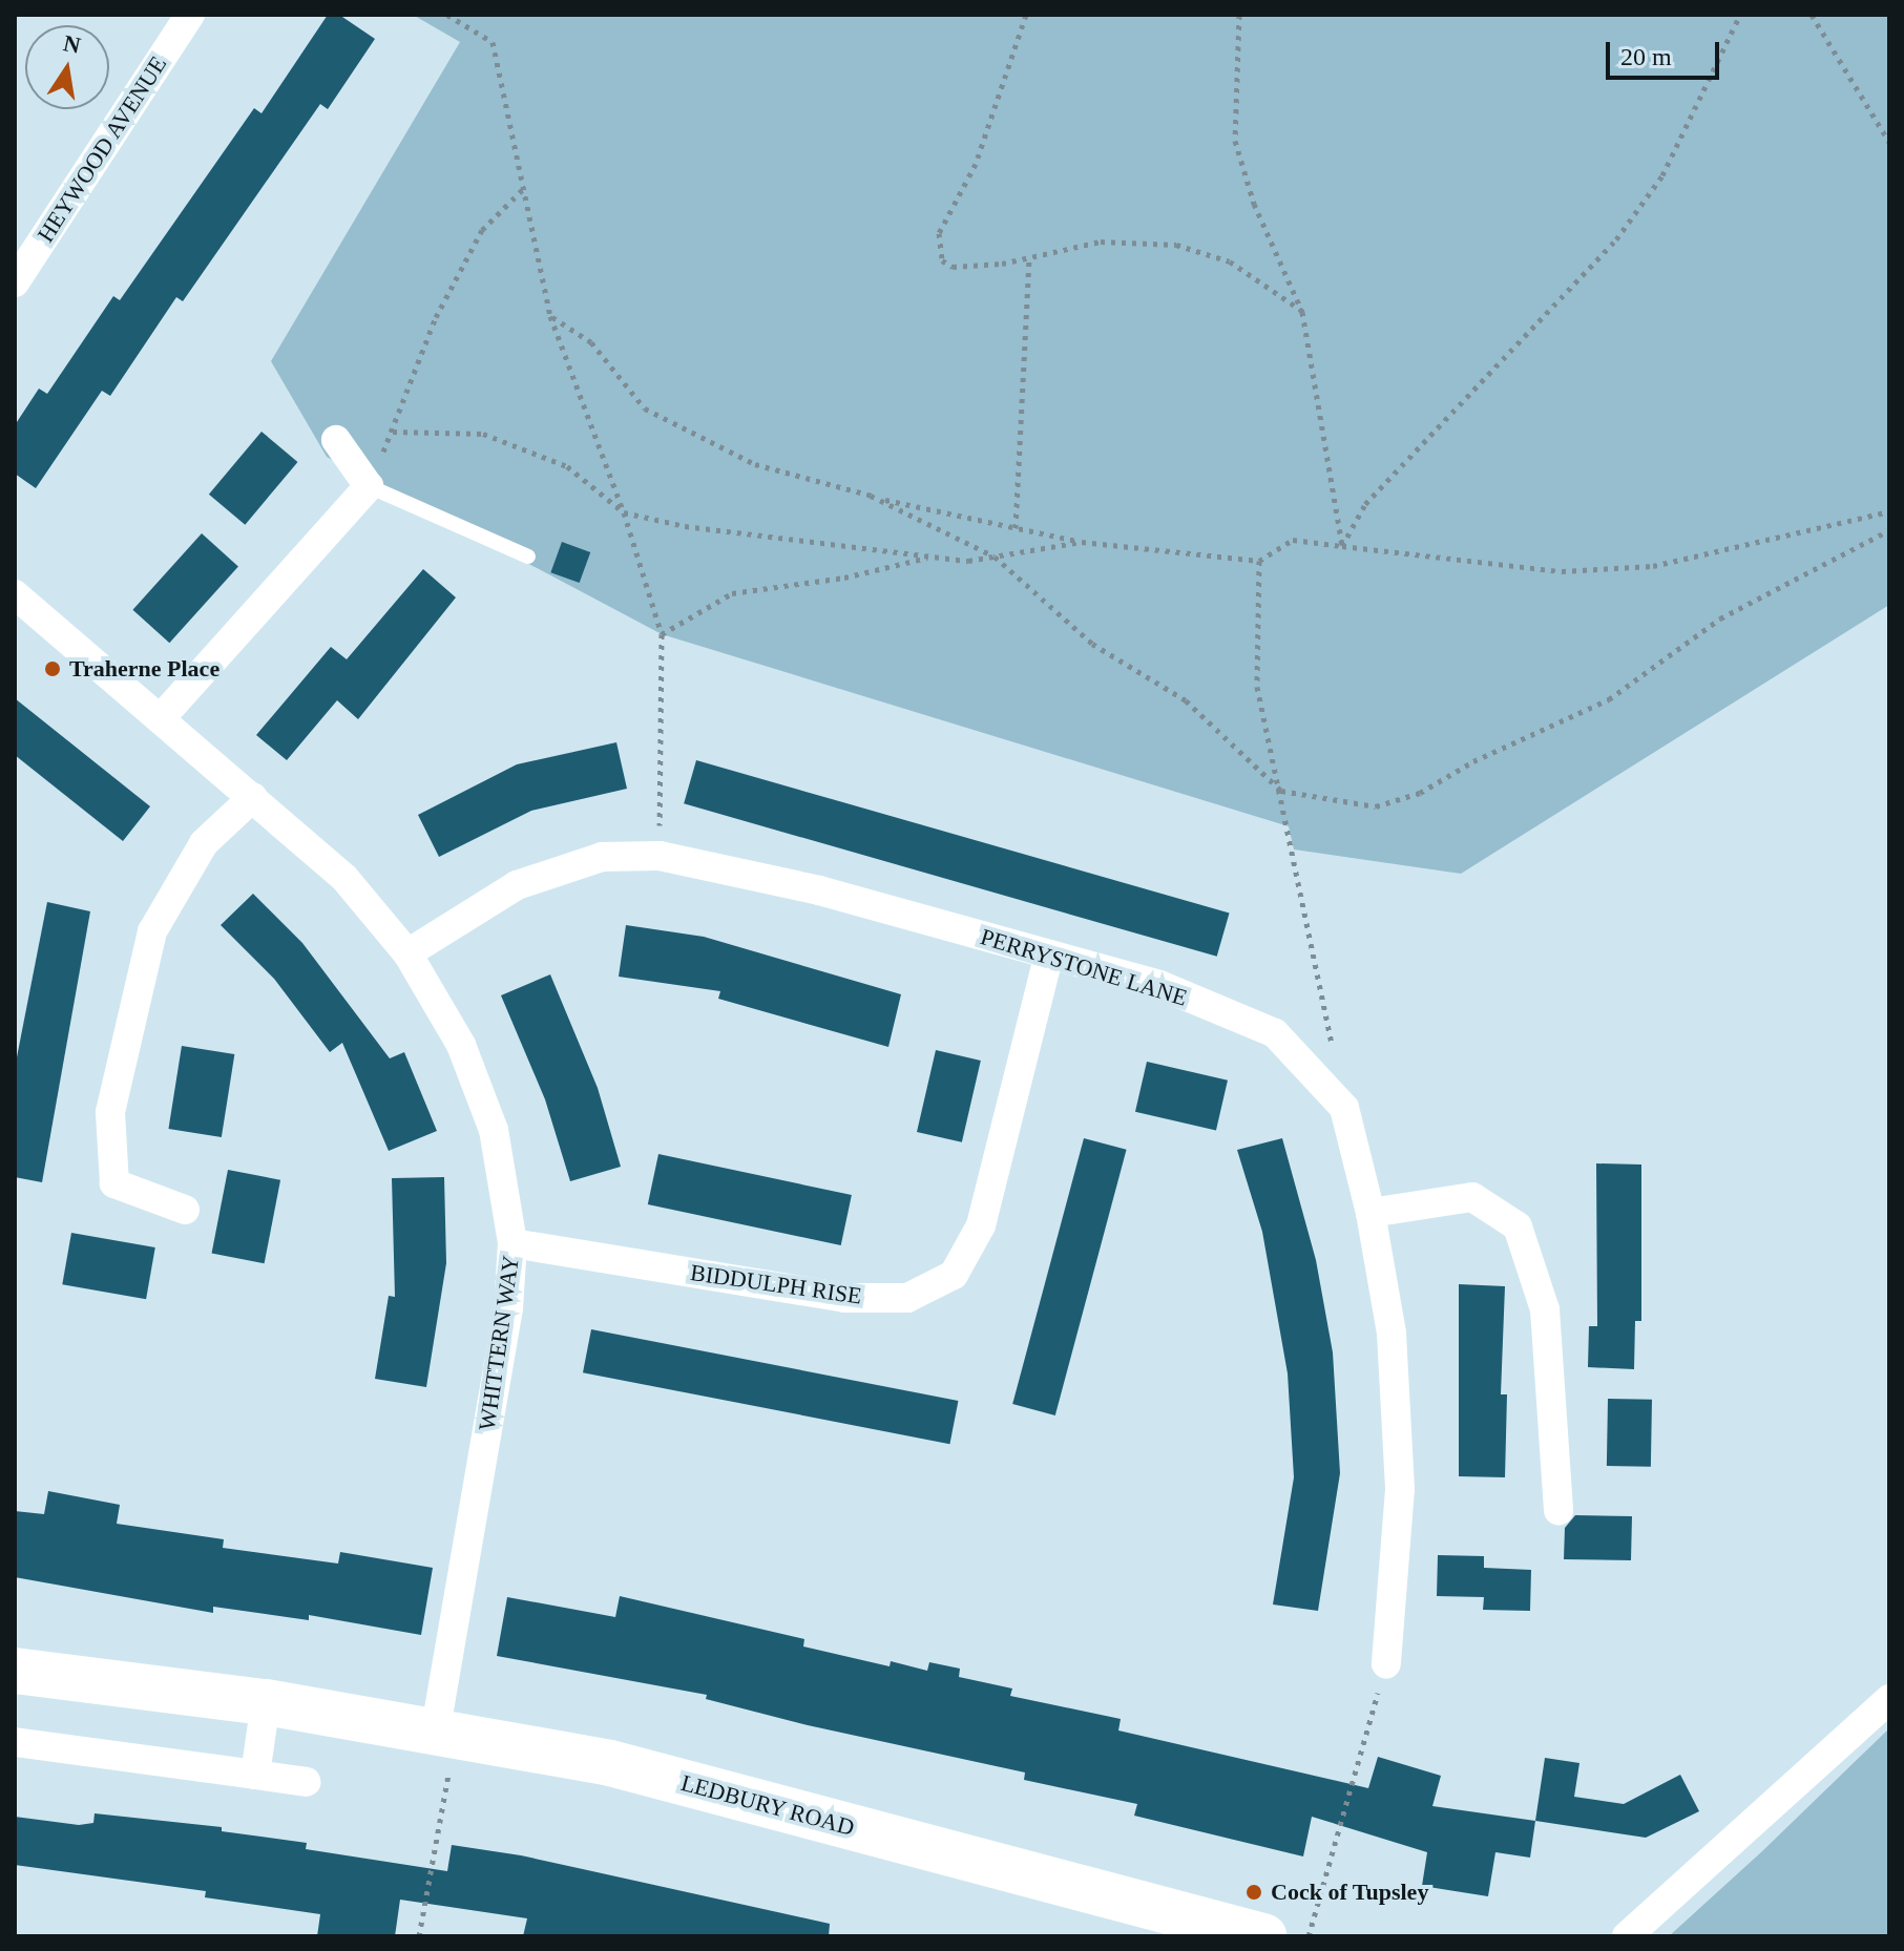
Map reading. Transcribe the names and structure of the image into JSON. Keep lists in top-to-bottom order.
{
  "streets": {
    "highway": ["LEDBURY ROAD"],
    "street": [
      "HEYWOOD AVENUE",
      "PERRYSTONE LANE",
      "BIDDULPH RISE",
      "WHITTERN WAY"
    ]
  },
  "crossings": [
    ["PERRYSTONE LANE", "BIDDULPH RISE"],
    ["PERRYSTONE LANE", "WHITTERN WAY"],
    ["BIDDULPH RISE", "WHITTERN WAY"],
    ["WHITTERN WAY", "LEDBURY ROAD"]
  ],
  "places": ["Traherne Place", "Cock of Tupsley"],
  "scale_bar": "20 m",
  "north": "top"
}
